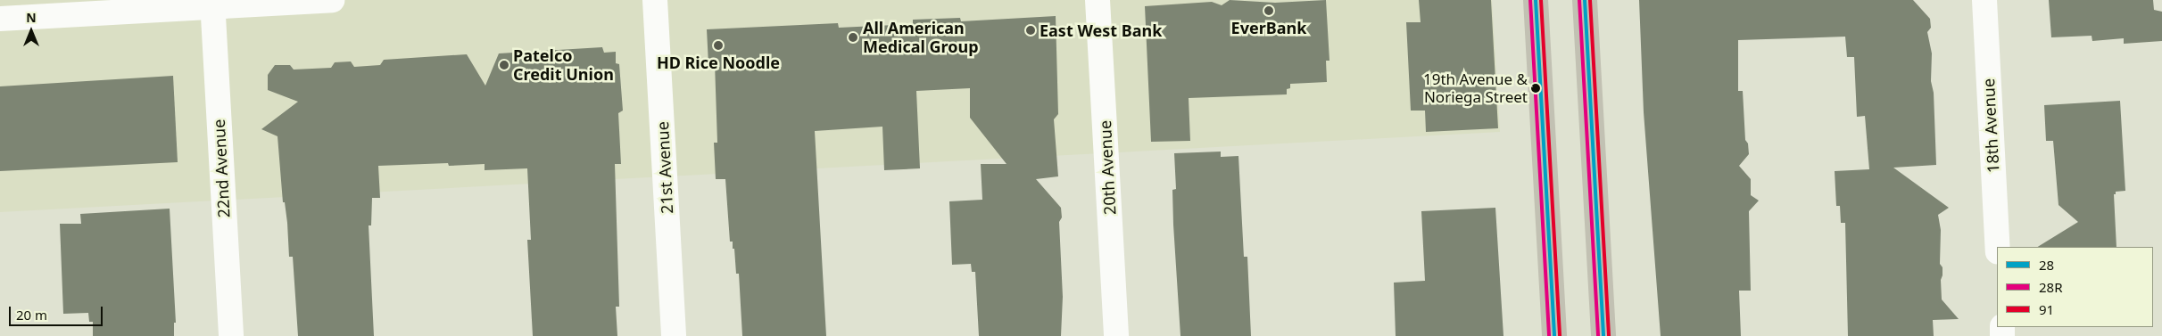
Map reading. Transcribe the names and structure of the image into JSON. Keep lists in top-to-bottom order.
{
  "streets": {
    "street": [
      "18th Avenue",
      "21st Avenue",
      "20th Avenue",
      "22nd Avenue"
    ]
  },
  "places": [
    "EverBank",
    "East West Bank",
    "All American Medical Group",
    "HD Rice Noodle",
    "Patelco Credit Union",
    "19th Avenue & Noriega Street"
  ],
  "lines": ["transit line 28", "transit line 28R", "transit line 91"],
  "legend": ["28", "28R", "91"],
  "scale_bar": "20 m",
  "north": "top"
}
